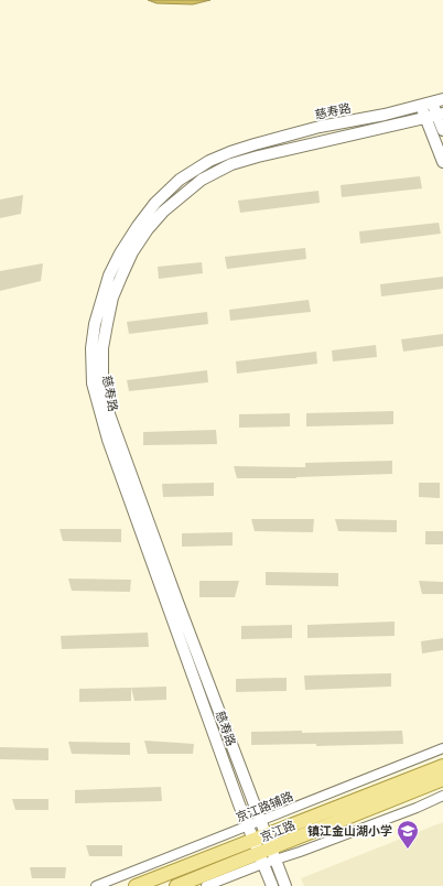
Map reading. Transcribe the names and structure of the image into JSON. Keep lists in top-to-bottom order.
{
  "streets": {
    "main road": ["京江路"],
    "street": ["慈寿路", "京江路辅路"]
  },
  "crossings": [
    ["慈寿路", "京江路辅路"],
    ["慈寿路", "京江路"]
  ],
  "places": {
    "school or university": ["镇江金山湖小学"]
  }
}
